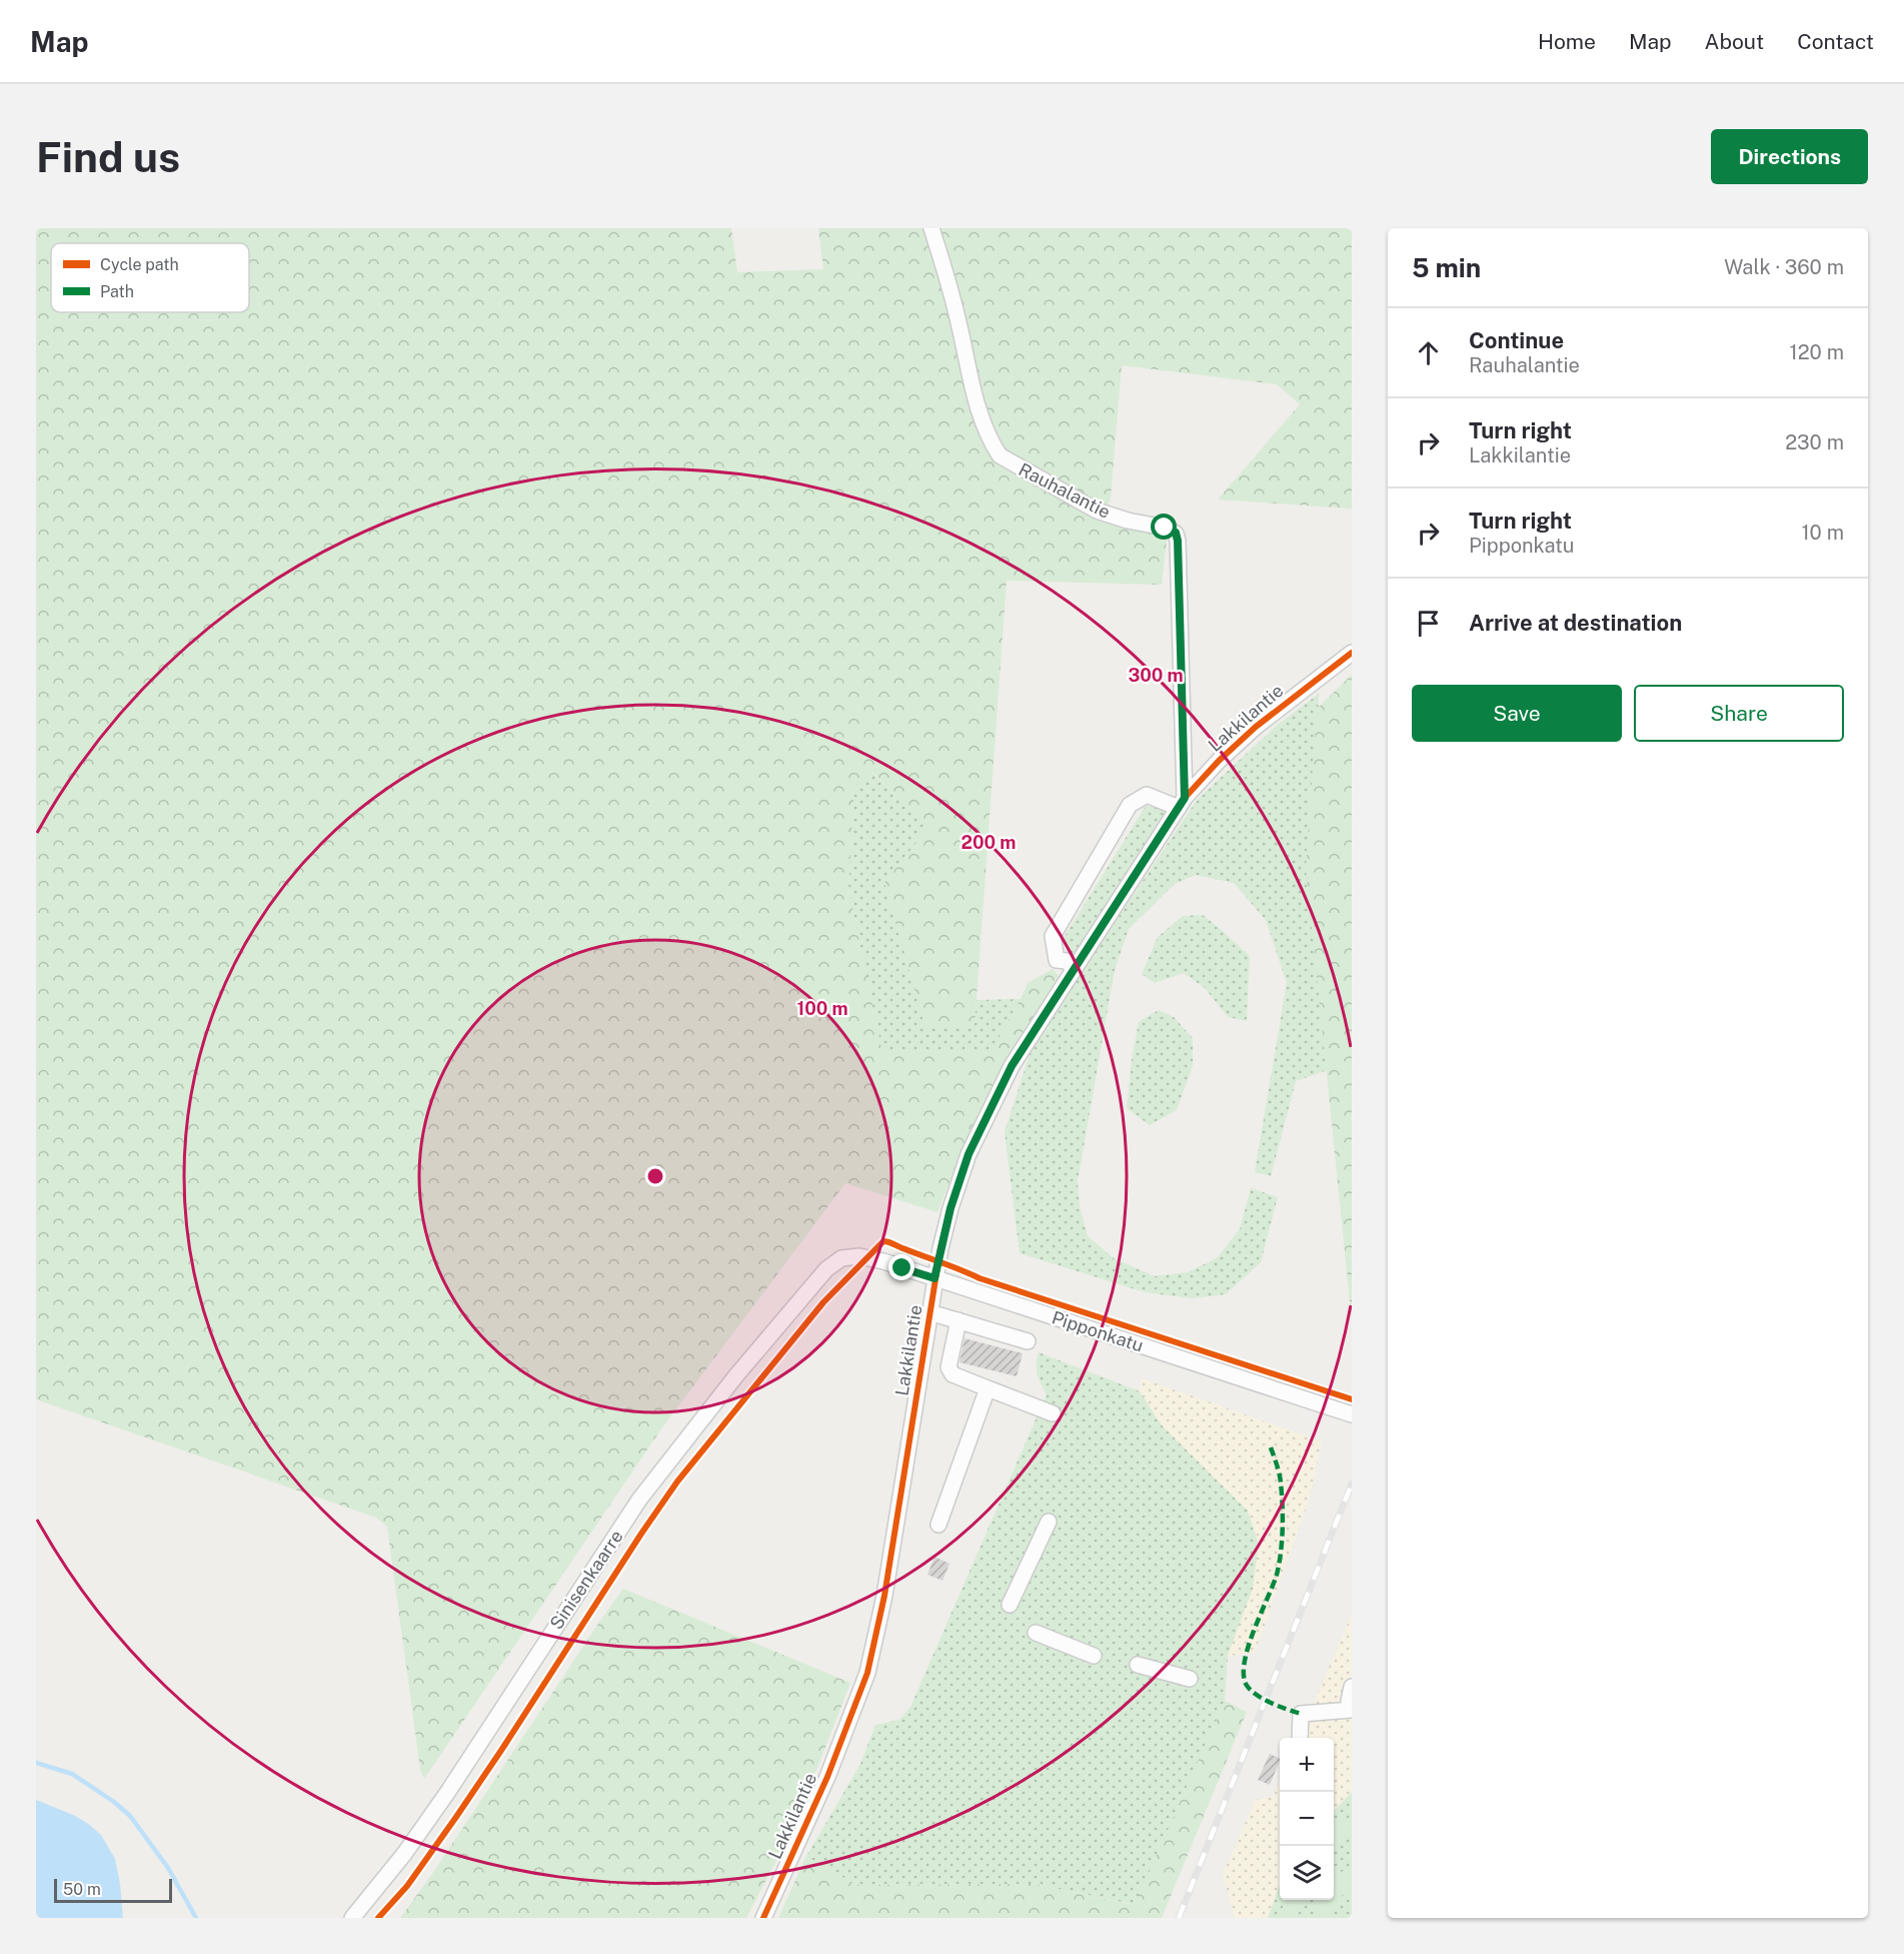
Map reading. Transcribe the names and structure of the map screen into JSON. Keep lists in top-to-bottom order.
{
  "streets": {
    "street": [
      "Rauhalantie",
      "Lakkilantie",
      "Pipponkatu",
      "Sinisenkaarre"
    ]
  },
  "crossings": [
    ["Rauhalantie", "Lakkilantie"],
    ["Lakkilantie", "Pipponkatu"],
    ["Pipponkatu", "Sinisenkaarre"]
  ],
  "legend": ["Cycle path", "Path"],
  "scale_bar": "50 m",
  "page": {
    "header": "Map",
    "nav": [
      "Home",
      "Map",
      "About",
      "Contact"
    ],
    "buttons": [
      "Directions",
      ["Save", "Share"]
    ],
    "title": "Find us",
    "heading": ["5 min", "Walk · 360 m"],
    "list": [
      ["Continue", "Rauhalantie", "120 m"],
      ["Turn right", "Lakkilantie", "230 m"],
      ["Turn right", "Pipponkatu", "10 m"],
      "Arrive at destination"
    ],
    "map_buttons": ["+", "−"],
    "scale": "50 m"
  },
  "rings": ["300 m", "200 m", "100 m"]
}
